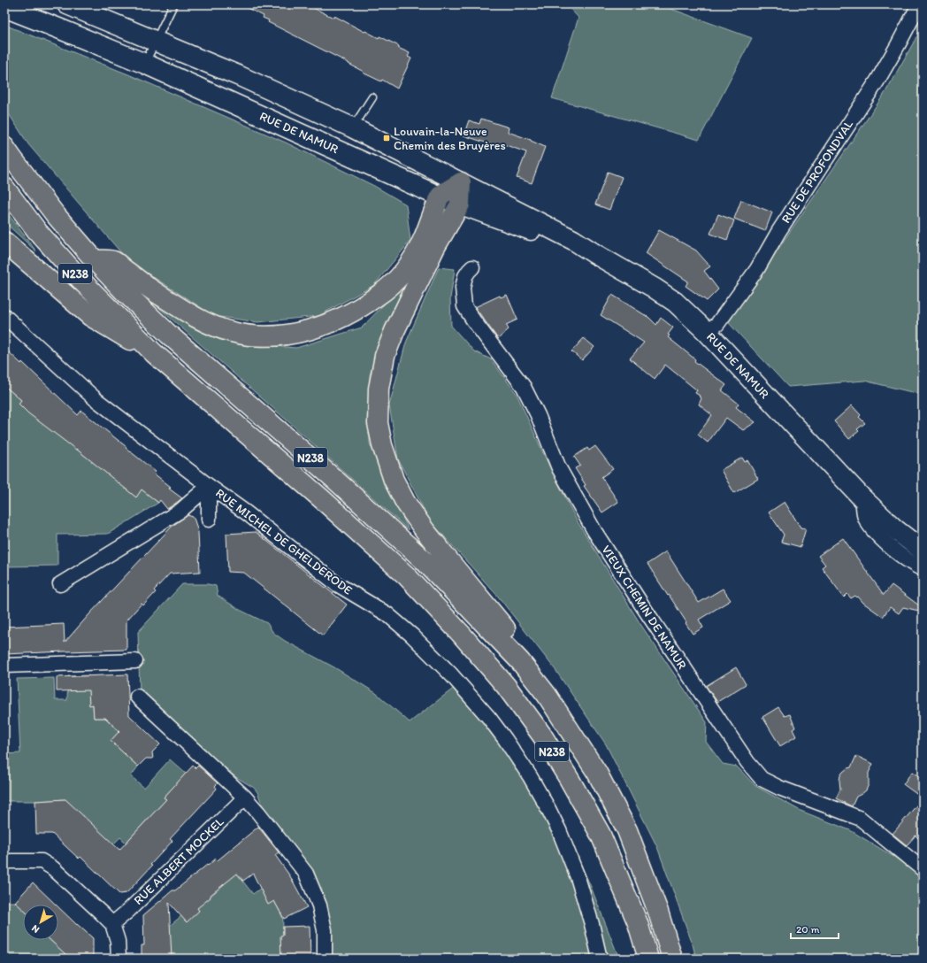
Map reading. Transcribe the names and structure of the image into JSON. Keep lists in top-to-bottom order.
{
  "streets": {
    "highway": ["N238"],
    "main road": ["RUE DE NAMUR"],
    "street": [
      "RUE DE PROFONDVAL",
      "RUE MICHEL DE GHELDERODE",
      "VIEUX CHEMIN DE NAMUR",
      "RUE ALBERT MOCKEL"
    ]
  },
  "crossings": [
    ["RUE DE NAMUR", "RUE DE PROFONDVAL"]
  ],
  "places": {
    "transit": ["Louvain-la-Neuve Chemin des Bruyères"]
  },
  "scale_bar": "20 m",
  "north": "bottom left"
}
